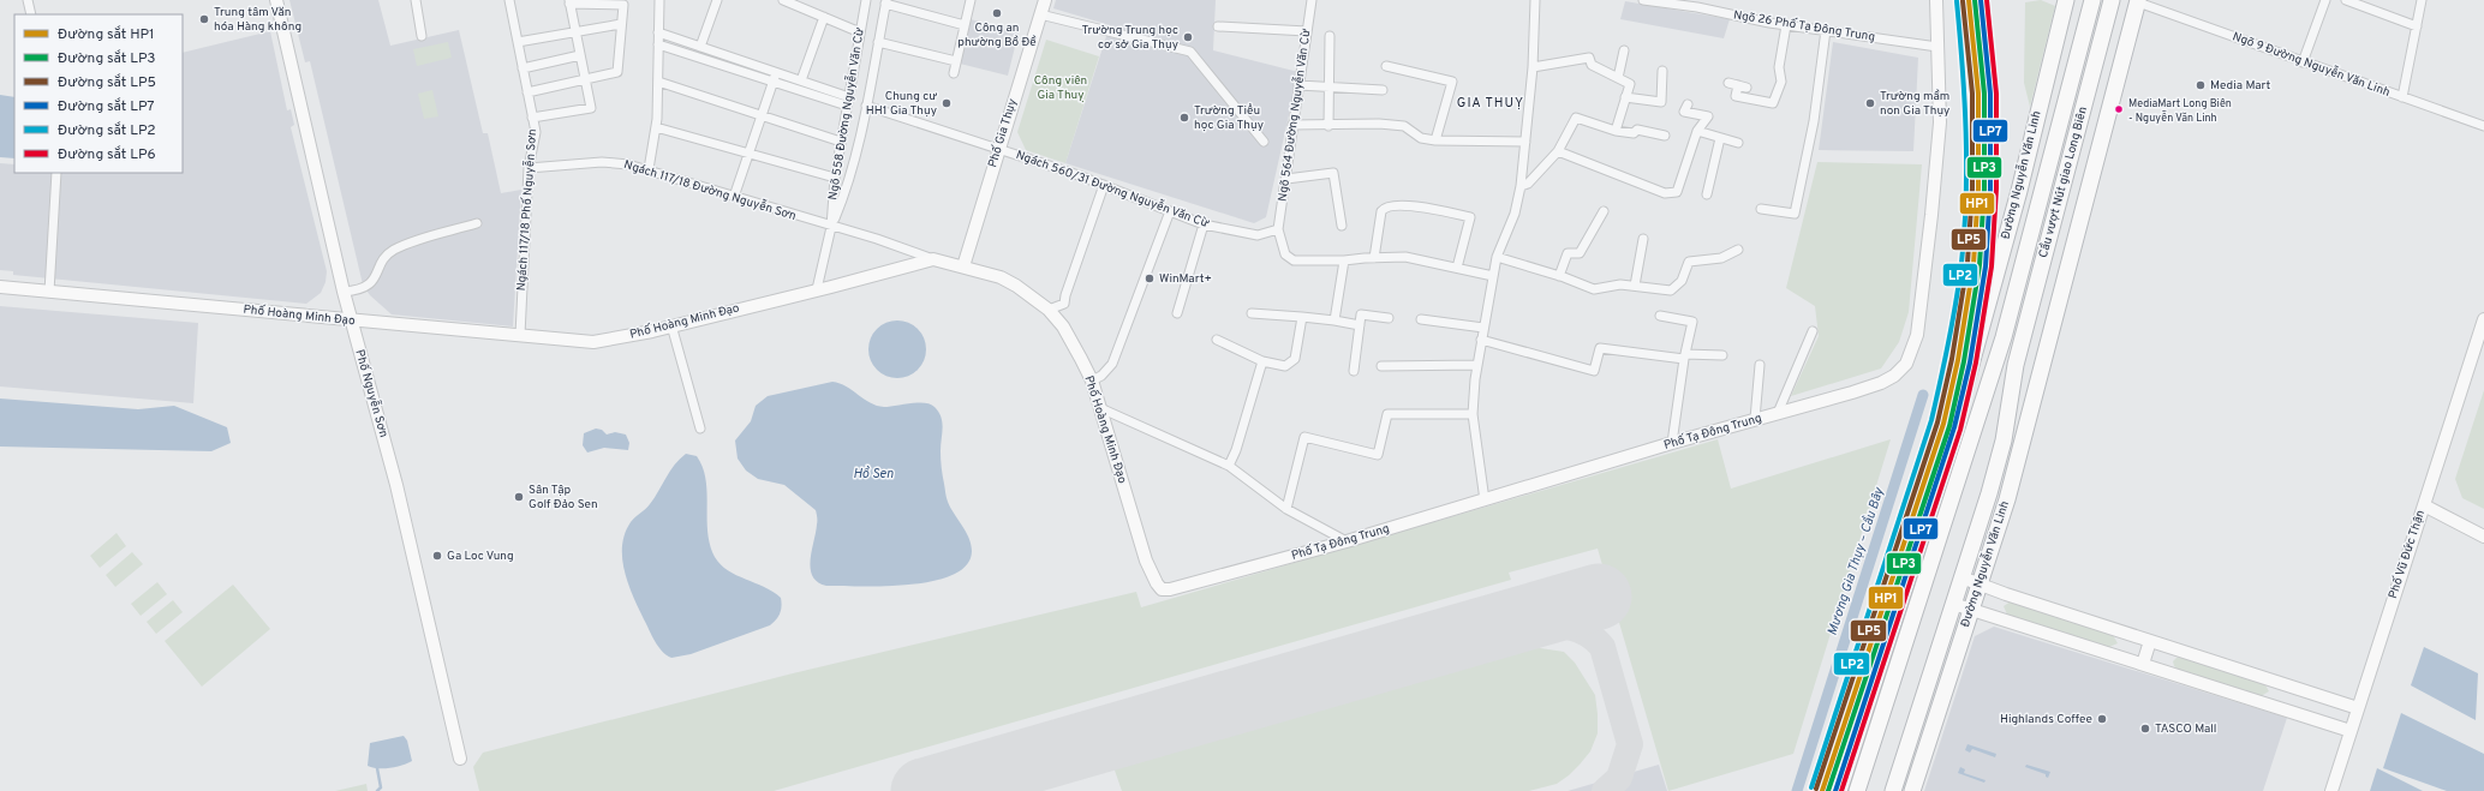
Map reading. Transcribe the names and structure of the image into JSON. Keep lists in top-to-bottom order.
{
  "streets": {
    "highway": ["Đường Nguyễn Văn Linh", "Cầu vượt Nút giao Long Biên"],
    "street": [
      "Ngõ 26 Phố Tạ Đông Trung",
      "Ngõ 9 Đường Nguyễn Văn Linh",
      "Ngõ 558 Đường Nguyễn Văn Cừ",
      "Ngõ 564 Đường Nguyễn Văn Cừ",
      "Phố Gia Thụy",
      "Ngách 560/31 Đường Nguyễn Văn Cừ",
      "Ngách 117/18 Đường Nguyễn Sơn",
      "Ngách 117/18 Phố Nguyễn Sơn",
      "Phố Hoàng Minh Đạo",
      "Phố Nguyễn Sơn",
      "Phố Tạ Đông Trung",
      "Phố Vũ Đức Thận"
    ]
  },
  "crossings": [
    ["Ngõ 26 Phố Tạ Đông Trung", "Phố Tạ Đông Trung"],
    ["Ngõ 9 Đường Nguyễn Văn Linh", "Đường Nguyễn Văn Linh"],
    ["Ngõ 558 Đường Nguyễn Văn Cừ", "Ngách 117/18 Đường Nguyễn Sơn"],
    ["Ngõ 564 Đường Nguyễn Văn Cừ", "Ngách 560/31 Đường Nguyễn Văn Cừ"],
    ["Phố Gia Thụy", "Ngách 560/31 Đường Nguyễn Văn Cừ"],
    ["Phố Gia Thụy", "Phố Hoàng Minh Đạo"],
    ["Đường Nguyễn Văn Linh", "Cầu vượt Nút giao Long Biên"],
    ["Ngách 117/18 Đường Nguyễn Sơn", "Ngách 117/18 Phố Nguyễn Sơn"],
    ["Ngách 117/18 Đường Nguyễn Sơn", "Phố Hoàng Minh Đạo"],
    ["Ngách 117/18 Phố Nguyễn Sơn", "Phố Hoàng Minh Đạo"],
    ["Phố Hoàng Minh Đạo", "Phố Nguyễn Sơn"],
    ["Phố Hoàng Minh Đạo", "Phố Tạ Đông Trung"]
  ],
  "districts": ["GIA THUỴ"],
  "water": ["Hồ Sen", "Mương Gia Thụy – Cầu Bây"],
  "parks": ["Công viên Gia Thuỵ"],
  "places": [
    "Công an phường Bồ Đề",
    "Trung tâm Văn hóa Hàng không",
    "Trường Trung học cơ sở Gia Thụy",
    "Media Mart",
    "Chung cư HH1 Gia Thụy",
    "Trường mầm non Gia Thụy",
    "MediaMart Long Biên - Nguyễn Văn Linh",
    "Trường Tiểu học Gia Thụy",
    "WinMart+",
    "Sân Tập Golf Đảo Sen",
    "Ga Loc Vung",
    "Highlands Coffee",
    "TASCO Mall"
  ],
  "lines": [
    "rail line HP1",
    "rail line LP3",
    "rail line LP7",
    "rail line LP6",
    "rail line LP5",
    "rail line LP2"
  ],
  "legend": [
    "Đường sắt HP1",
    "Đường sắt LP3",
    "Đường sắt LP5",
    "Đường sắt LP7",
    "Đường sắt LP2",
    "Đường sắt LP6"
  ]
}
